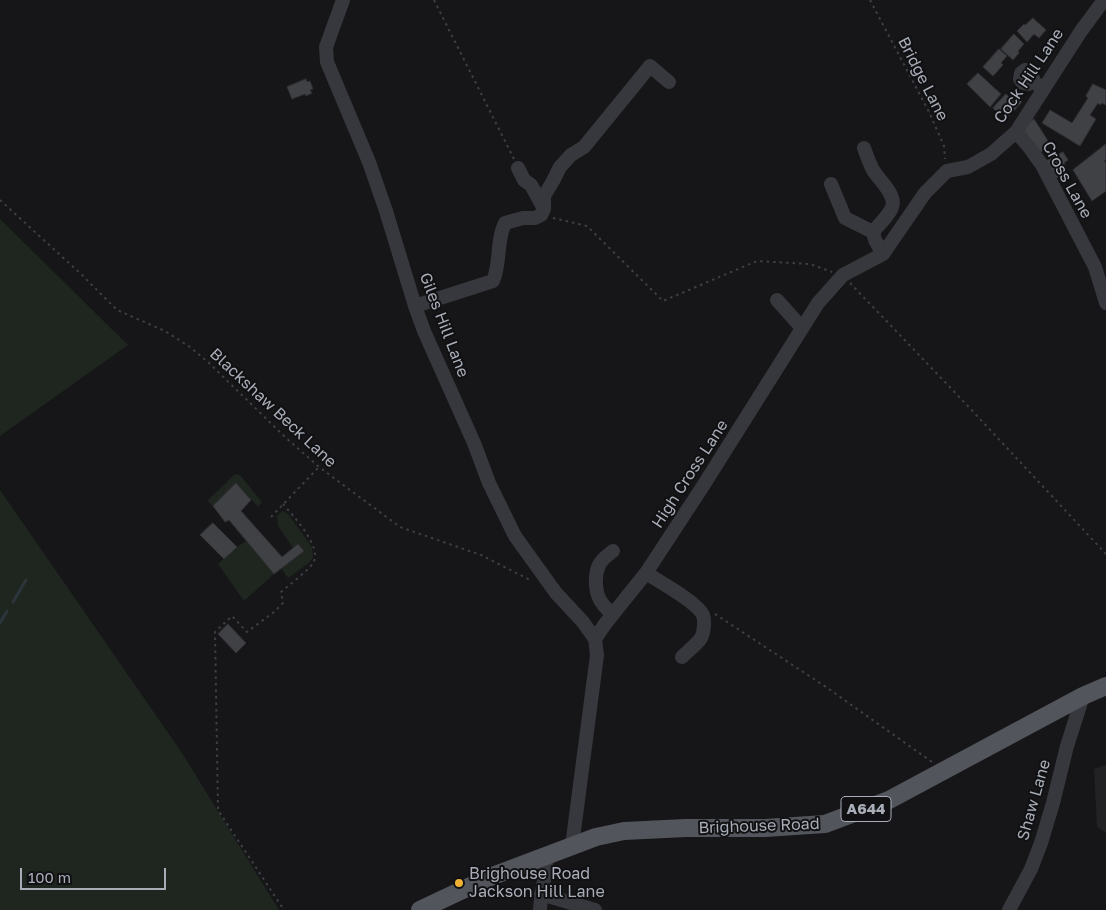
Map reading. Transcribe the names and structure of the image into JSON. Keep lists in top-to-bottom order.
{
  "streets": {
    "main road": ["A644", "Brighouse Road"],
    "street": [
      "Cock Hill Lane",
      "Cross Lane",
      "Giles Hill Lane",
      "High Cross Lane",
      "Shaw Lane"
    ],
    "path": ["Bridge Lane", "Blackshaw Beck Lane"]
  },
  "crossings": [
    ["Cock Hill Lane", "Bridge Lane"],
    ["Cock Hill Lane", "Cross Lane"],
    ["Cock Hill Lane", "High Cross Lane"],
    ["Bridge Lane", "High Cross Lane"],
    ["Giles Hill Lane", "High Cross Lane"],
    ["Shaw Lane", "A644"],
    ["Shaw Lane", "Brighouse Road"],
    ["A644", "Brighouse Road"]
  ],
  "places": ["Brighouse Road Jackson Hill Lane"],
  "scale_bar": "100 m"
}
